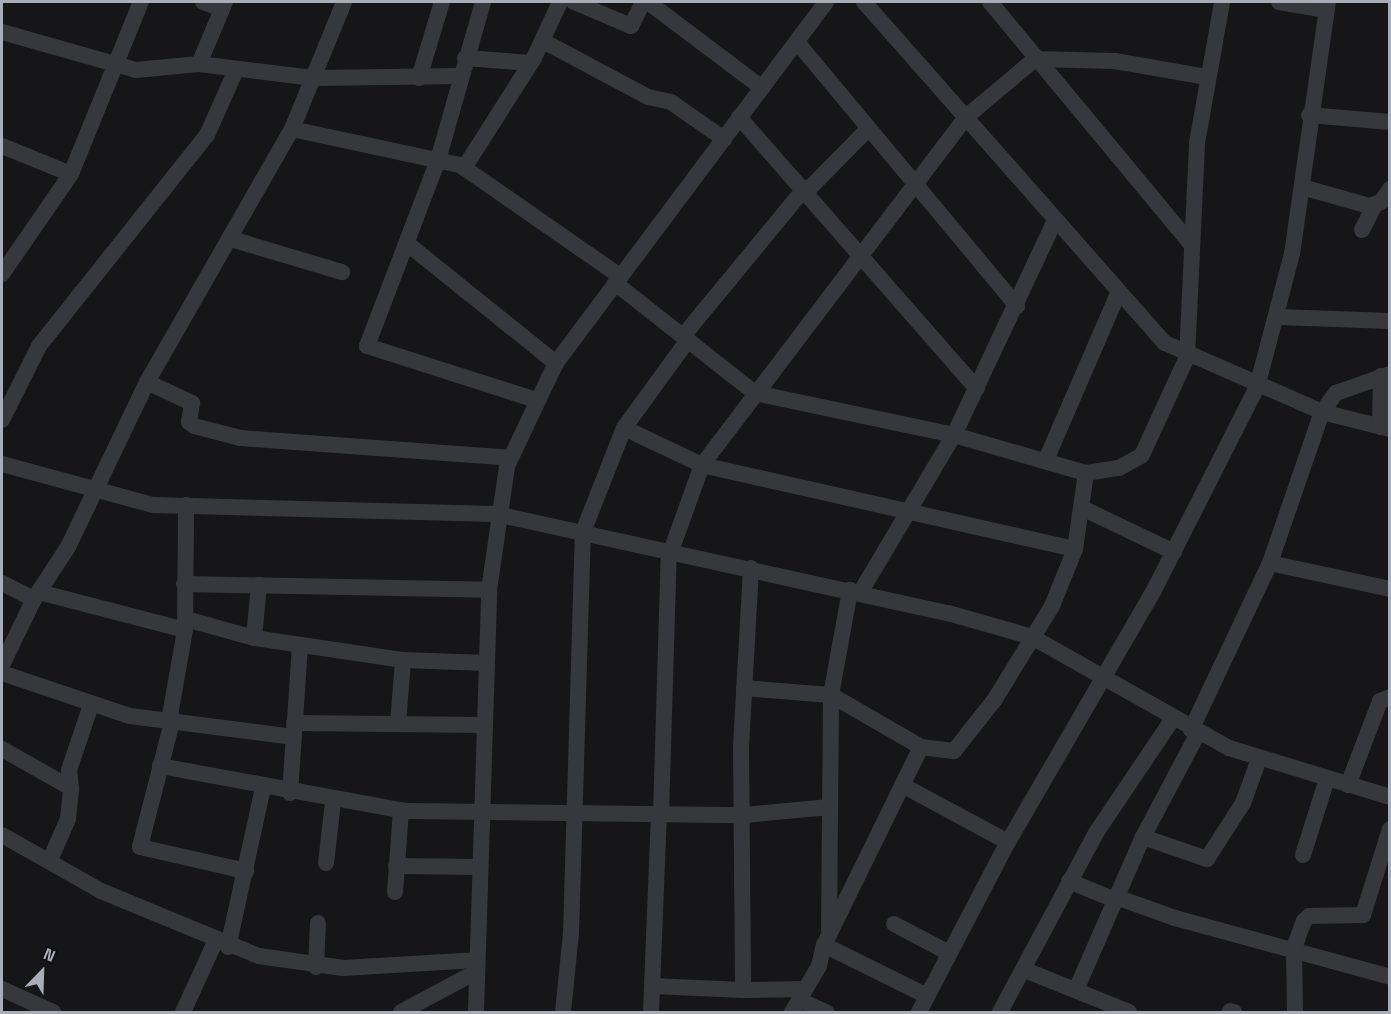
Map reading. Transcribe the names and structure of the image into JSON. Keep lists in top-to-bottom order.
{
  "north": "top right"
}
